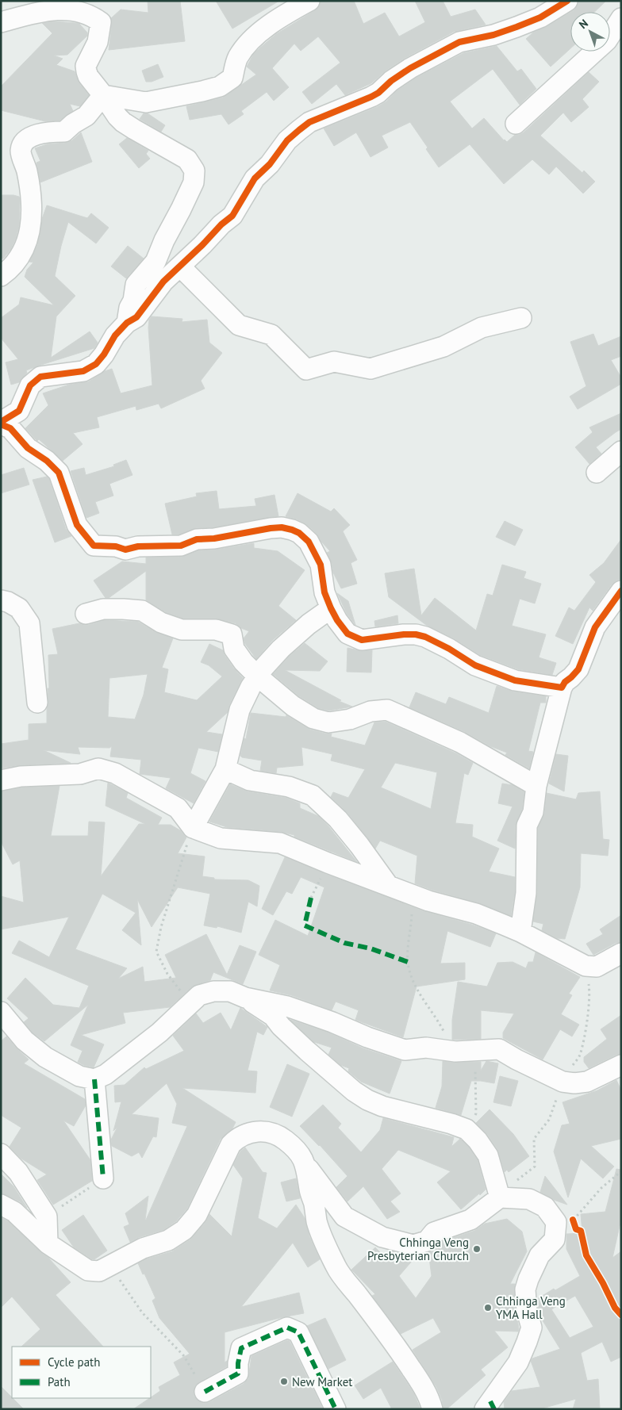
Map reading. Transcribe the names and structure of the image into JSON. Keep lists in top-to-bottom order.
{
  "places": ["Chhinga Veng Presbyterian Church", "Chhinga Veng YMA Hall", "New Market"],
  "legend": ["Cycle path", "Path"],
  "north": "top left"
}
